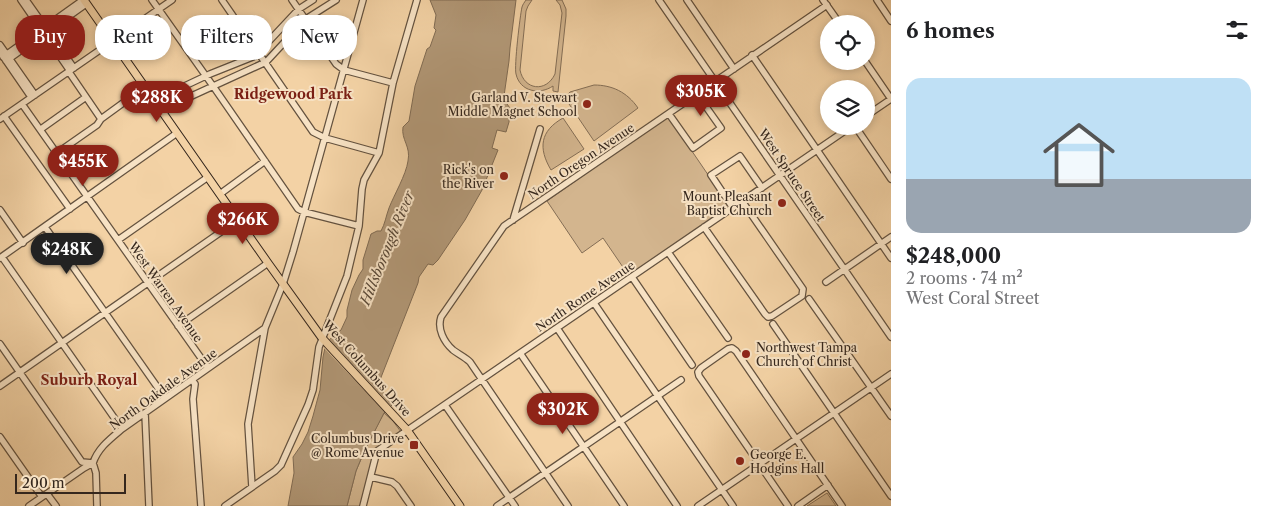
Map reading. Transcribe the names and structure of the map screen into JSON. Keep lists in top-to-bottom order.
{
  "streets": {
    "main road": ["West Columbus Drive"],
    "street": [
      "North Oregon Avenue",
      "West Spruce Street",
      "West Warren Avenue",
      "North Rome Avenue",
      "North Oakdale Avenue"
    ]
  },
  "crossings": [
    ["North Oregon Avenue", "West Spruce Street"],
    ["North Oregon Avenue", "North Rome Avenue"],
    ["West Spruce Street", "North Rome Avenue"],
    ["West Warren Avenue", "North Oakdale Avenue"],
    ["North Rome Avenue", "West Columbus Drive"]
  ],
  "districts": ["Ridgewood Park", "Suburb Royal"],
  "water": ["Hillsborough River"],
  "places": {
    "other": [
      "Garland V. Stewart Middle Magnet School",
      "Rick's on the River",
      "Mount Pleasant Baptist Church",
      "Northwest Tampa Church of Christ",
      "George E. Hodgins Hall"
    ],
    "transit": ["Columbus Drive @ Rome Avenue"]
  },
  "scale_bar": "200 m",
  "page": {
    "heading": "6 homes",
    "chip": [
      "Buy",
      "Rent",
      "Filters",
      "New"
    ],
    "list": [
      {
        "name": "$248,000",
        "note": "2 rooms · 74 m² · West Coral Street"
      }
    ],
    "price": [
      "$305K",
      "$288K",
      "$455K",
      "$266K",
      "$248K",
      "$302K"
    ],
    "scale": "200 m"
  }
}
